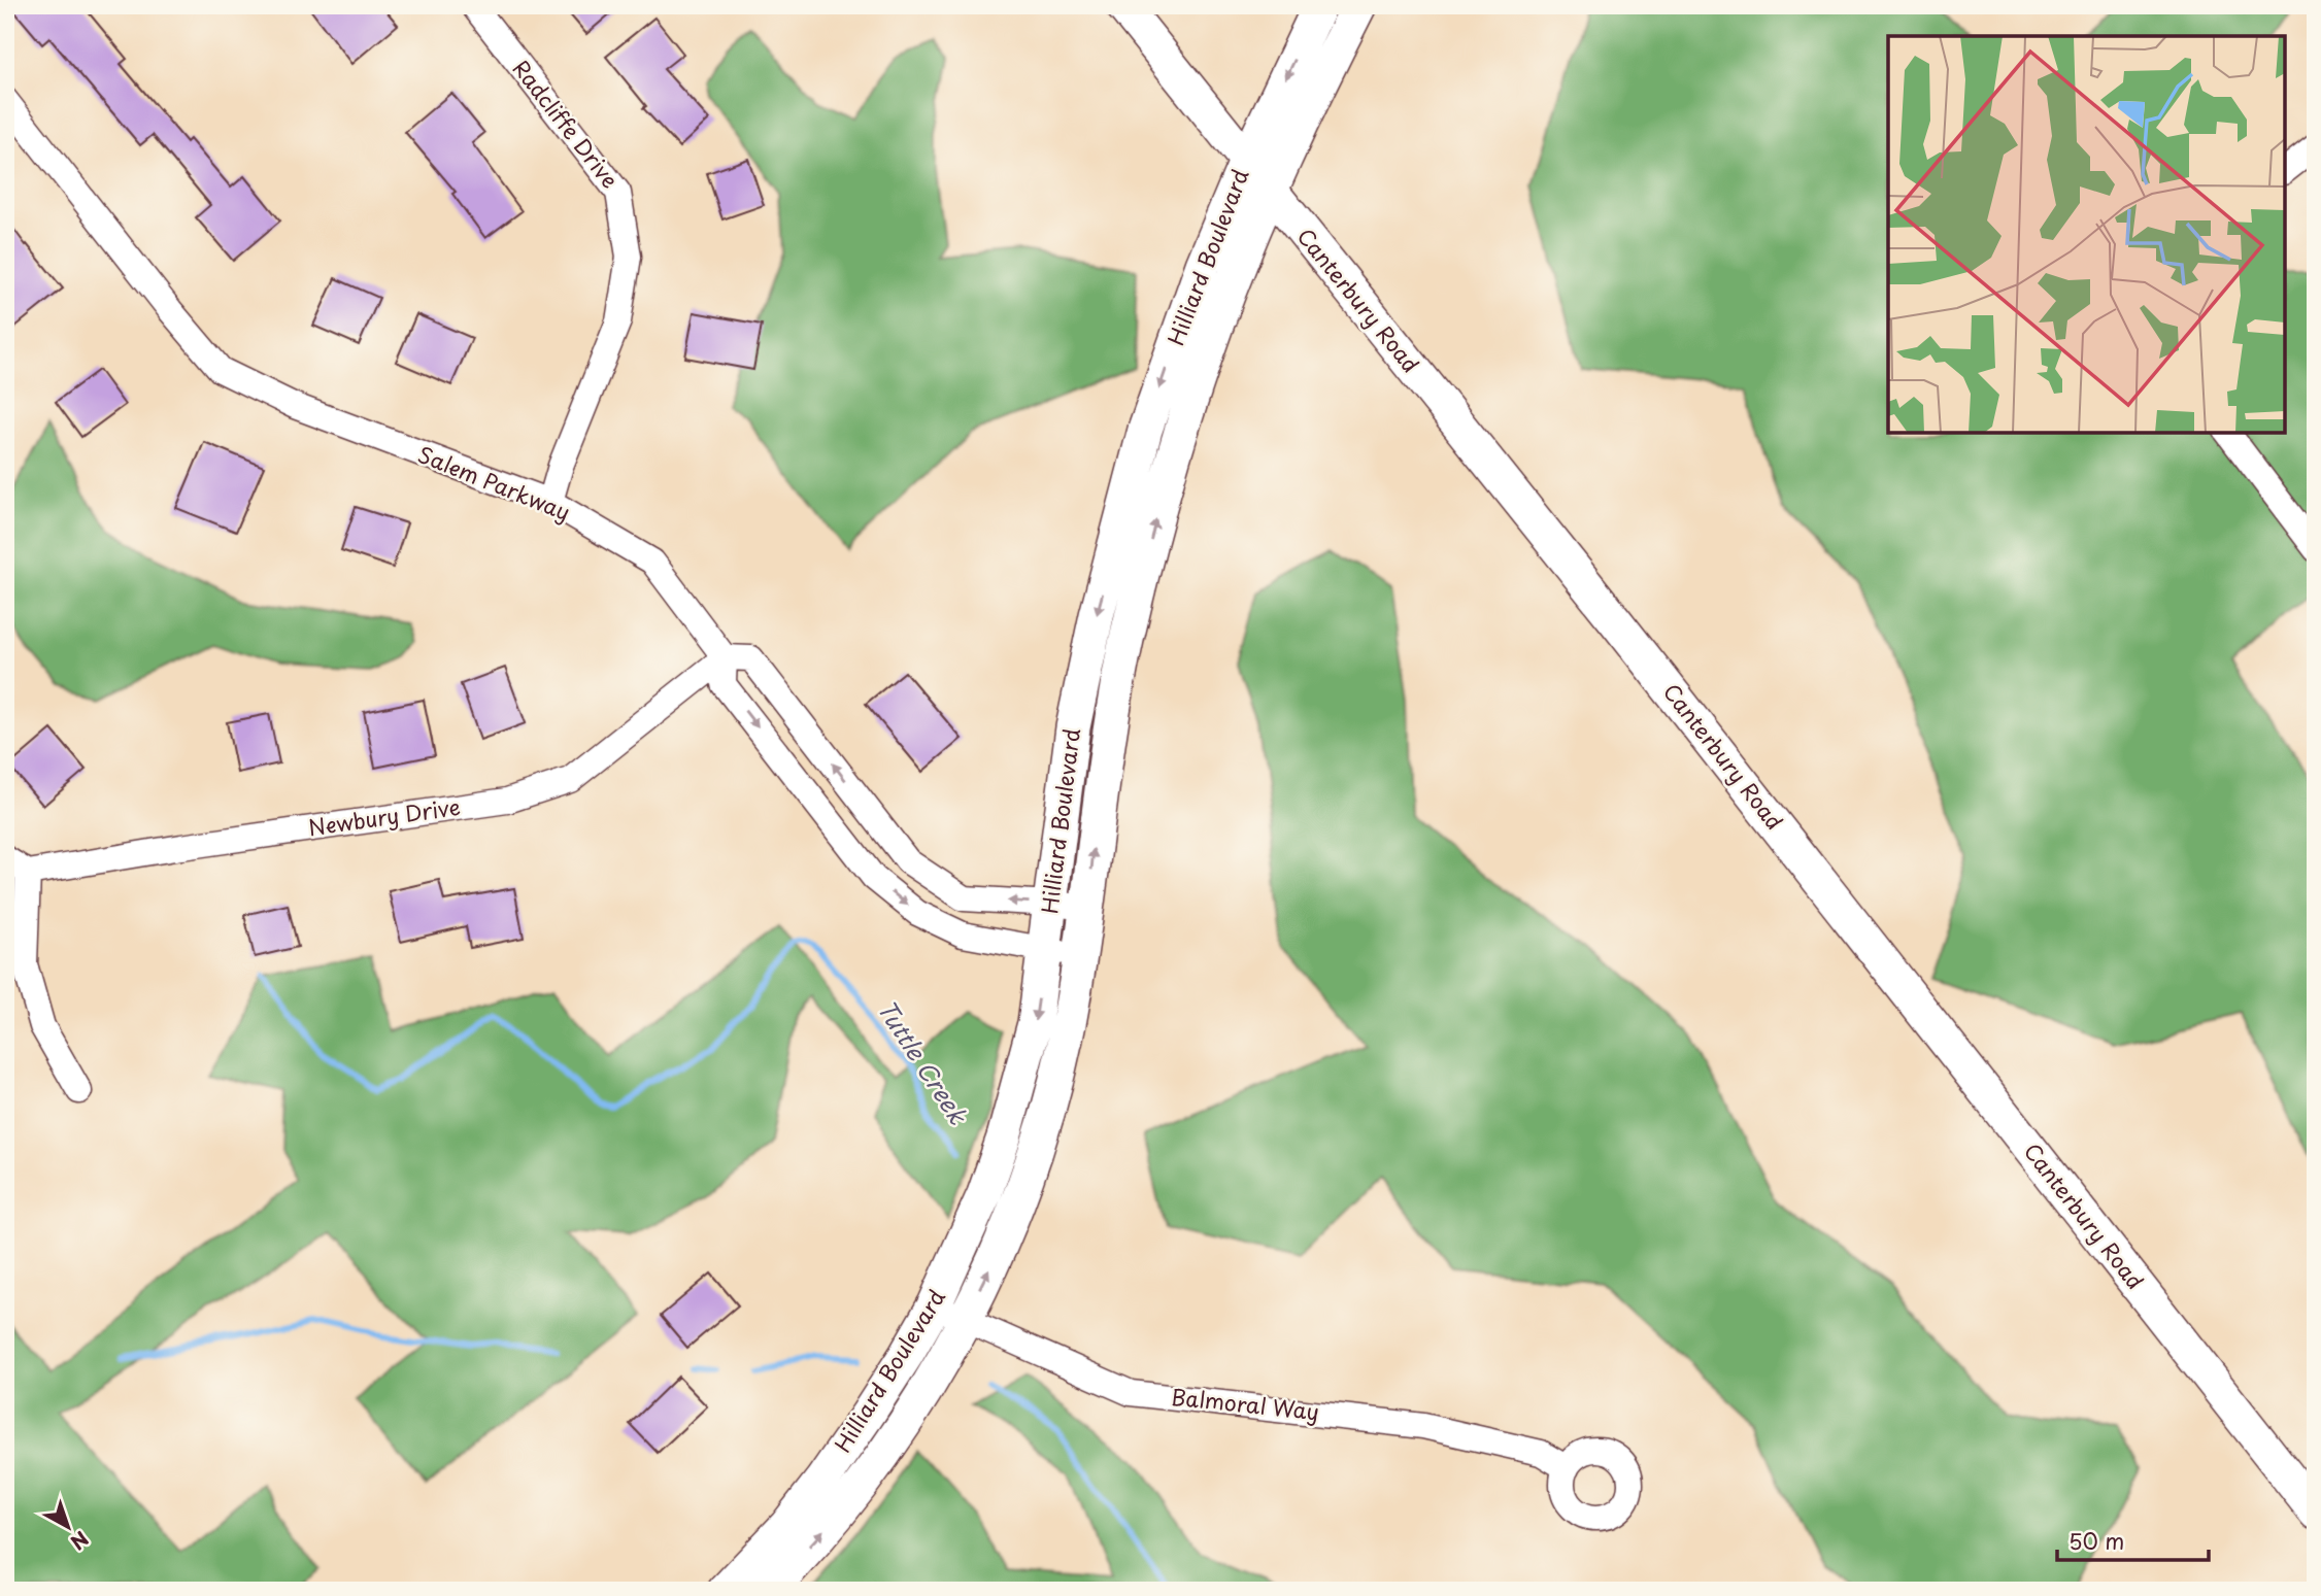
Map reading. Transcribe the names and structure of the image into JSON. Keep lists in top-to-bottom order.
{
  "streets": {
    "main road": ["Hilliard Boulevard", "Canterbury Road"],
    "street": [
      "Radcliffe Drive",
      "Salem Parkway",
      "Newbury Drive",
      "Balmoral Way"
    ]
  },
  "crossings": [
    ["Radcliffe Drive", "Salem Parkway"],
    ["Hilliard Boulevard", "Canterbury Road"],
    ["Hilliard Boulevard", "Balmoral Way"],
    ["Salem Parkway", "Newbury Drive"]
  ],
  "water": ["Tuttle Creek"],
  "scale_bar": "50 m",
  "north": "bottom right"
}
